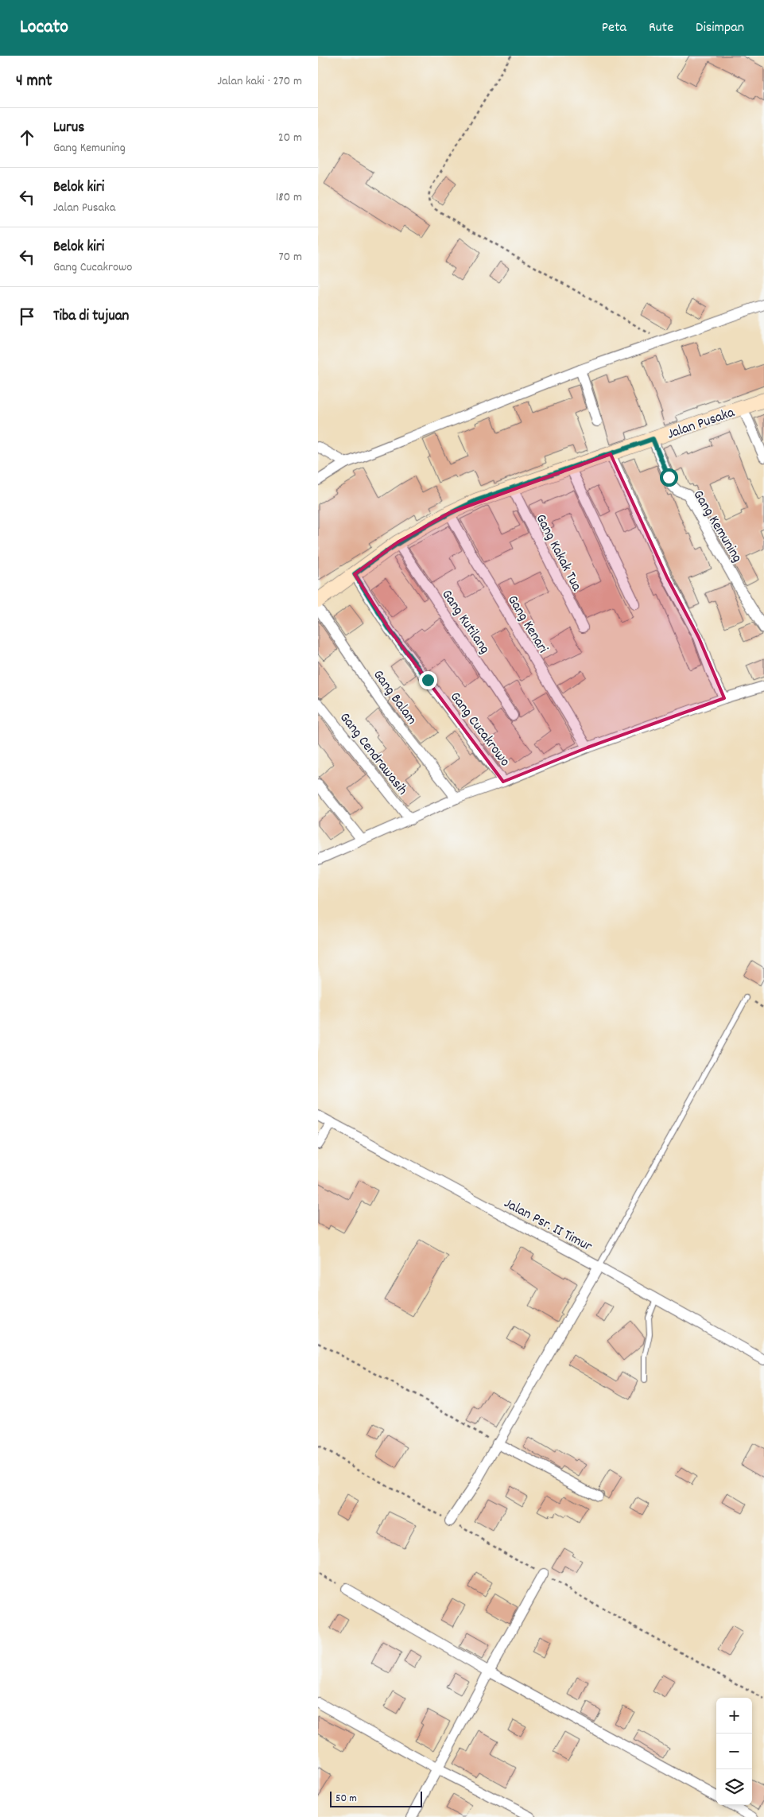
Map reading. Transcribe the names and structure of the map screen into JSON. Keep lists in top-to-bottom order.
{
  "streets": {
    "main road": ["Jalan Pusaka"],
    "street": [
      "Gang Kemuning",
      "Gang Kakak Tua",
      "Gang Kutilang",
      "Gang Kenari",
      "Gang Balam",
      "Gang Cucakrowo",
      "Gang Cendrawasih",
      "Jalan Psr. II Timur"
    ]
  },
  "crossings": [
    ["Jalan Pusaka", "Gang Kemuning"],
    ["Jalan Pusaka", "Gang Kakak Tua"],
    ["Jalan Pusaka", "Gang Kutilang"],
    ["Jalan Pusaka", "Gang Kenari"],
    ["Jalan Pusaka", "Gang Cucakrowo"]
  ],
  "scale_bar": "50 m",
  "page": {
    "header": "Locato",
    "nav": ["Peta", "Rute", "Disimpan"],
    "heading": ["4 mnt", "Jalan kaki · 270 m"],
    "list": [
      ["Lurus", "Gang Kemuning", "20 m"],
      ["Belok kiri", "Jalan Pusaka", "180 m"],
      ["Belok kiri", "Gang Cucakrowo", "70 m"],
      "Tiba di tujuan"
    ],
    "map_buttons": ["+", "−"],
    "scale": "50 m"
  }
}
